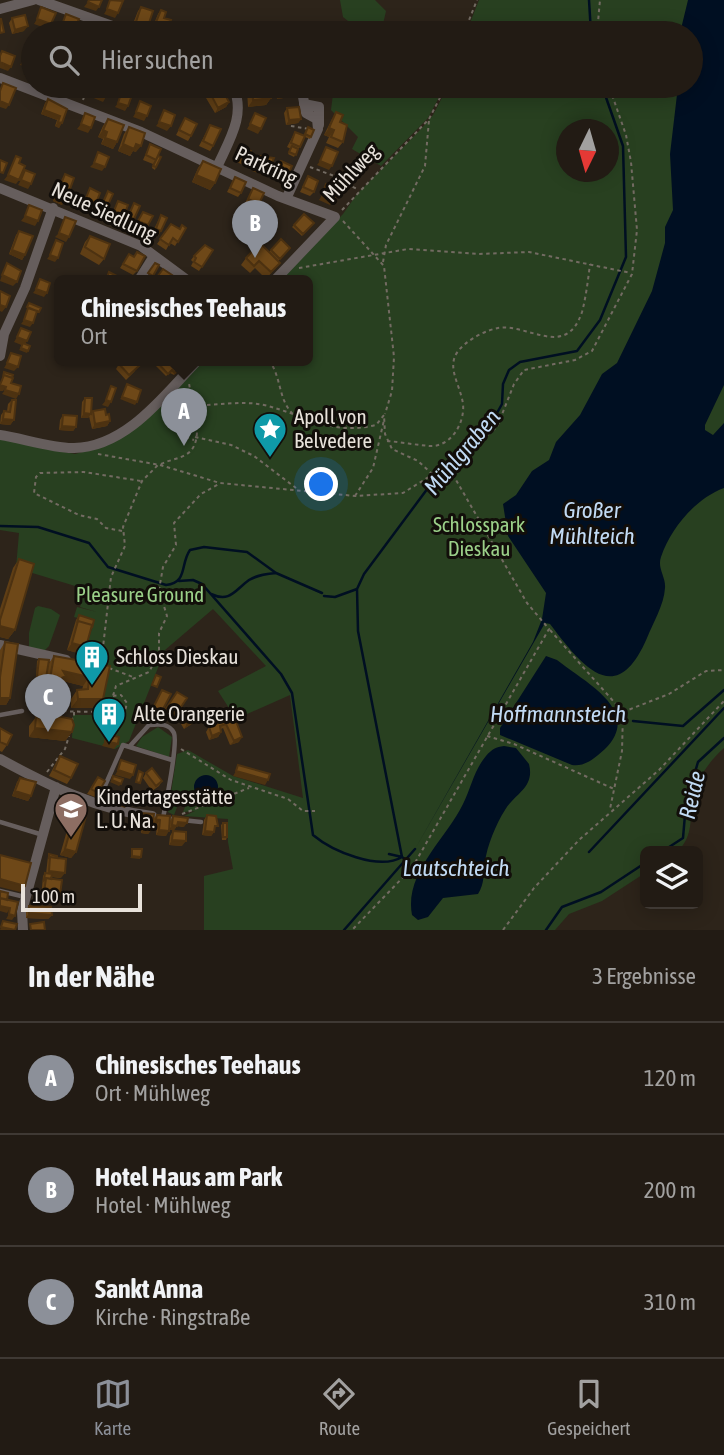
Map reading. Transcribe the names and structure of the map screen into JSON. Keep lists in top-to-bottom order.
{
  "streets": {
    "street": ["Parkring", "Mühlweg", "Neue Siedlung"]
  },
  "crossings": [
    ["Parkring", "Mühlweg"]
  ],
  "water": [
    "Mühlgraben",
    "Großer Mühlteich",
    "Hoffmannsteich",
    "Reide",
    "Lautschteich"
  ],
  "parks": ["Schlosspark Dieskau", "Pleasure Ground"],
  "places": {
    "place": ["Apoll von Belvedere"],
    "building": ["Schloss Dieskau", "Alte Orangerie"],
    "school or university": ["Kindertagesstätte L. U. Na."]
  },
  "scale_bar": "100 m",
  "north": "bottom",
  "page": {
    "search": "Hier suchen",
    "pins": ["B", "A", "C"],
    "popup": ["Chinesisches Teehaus", "Ort"],
    "scale": "100 m",
    "heading": ["In der Nähe", "3 Ergebnisse"],
    "list": [
      {
        "mark": "A",
        "name": "Chinesisches Teehaus",
        "note": "Ort · Mühlweg",
        "value": "120 m"
      },
      {
        "mark": "B",
        "name": "Hotel Haus am Park",
        "note": "Hotel · Mühlweg",
        "value": "200 m"
      },
      {
        "mark": "C",
        "name": "Sankt Anna",
        "note": "Kirche · Ringstraße",
        "value": "310 m"
      }
    ],
    "nav": ["Karte", "Route", "Gespeichert"]
  }
}
